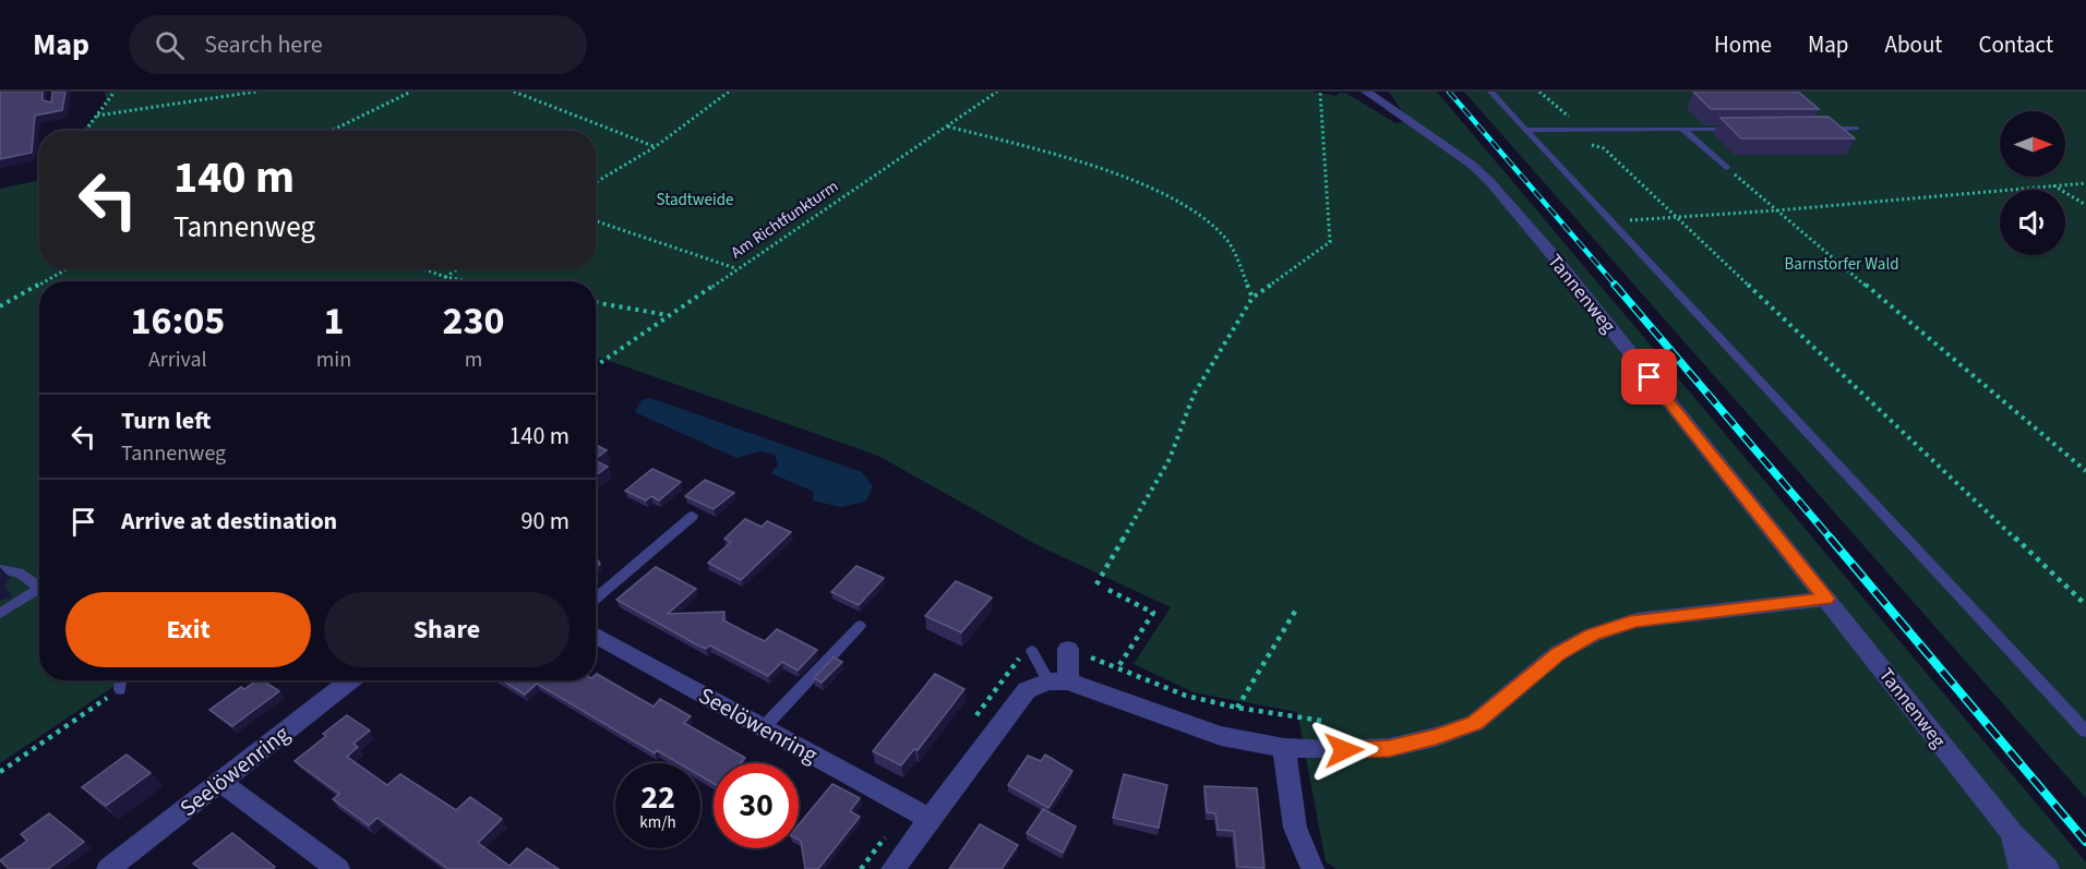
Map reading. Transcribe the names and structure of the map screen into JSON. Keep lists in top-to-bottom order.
{
  "streets": {
    "street": ["Tannenweg", "Seelöwenring"],
    "path": ["Am Richtfunkturm"]
  },
  "parks": ["Stadtweide", "Barnstorfer Wald"],
  "north": "right",
  "page": {
    "header": "Map",
    "search": "Search here",
    "nav": [
      "Home",
      "Map",
      "About",
      "Contact"
    ],
    "turn": ["140 m", "Tannenweg"],
    "eta": [
      "16:05",
      "Arrival",
      "1",
      "min",
      "230",
      "m"
    ],
    "list": [
      {
        "name": "Turn left",
        "note": "Tannenweg",
        "value": "140 m"
      },
      {
        "name": "Arrive at destination",
        "value": "90 m"
      }
    ],
    "buttons": ["Exit", "Share"],
    "speed": "22 km/h",
    "limit": "30"
  }
}
